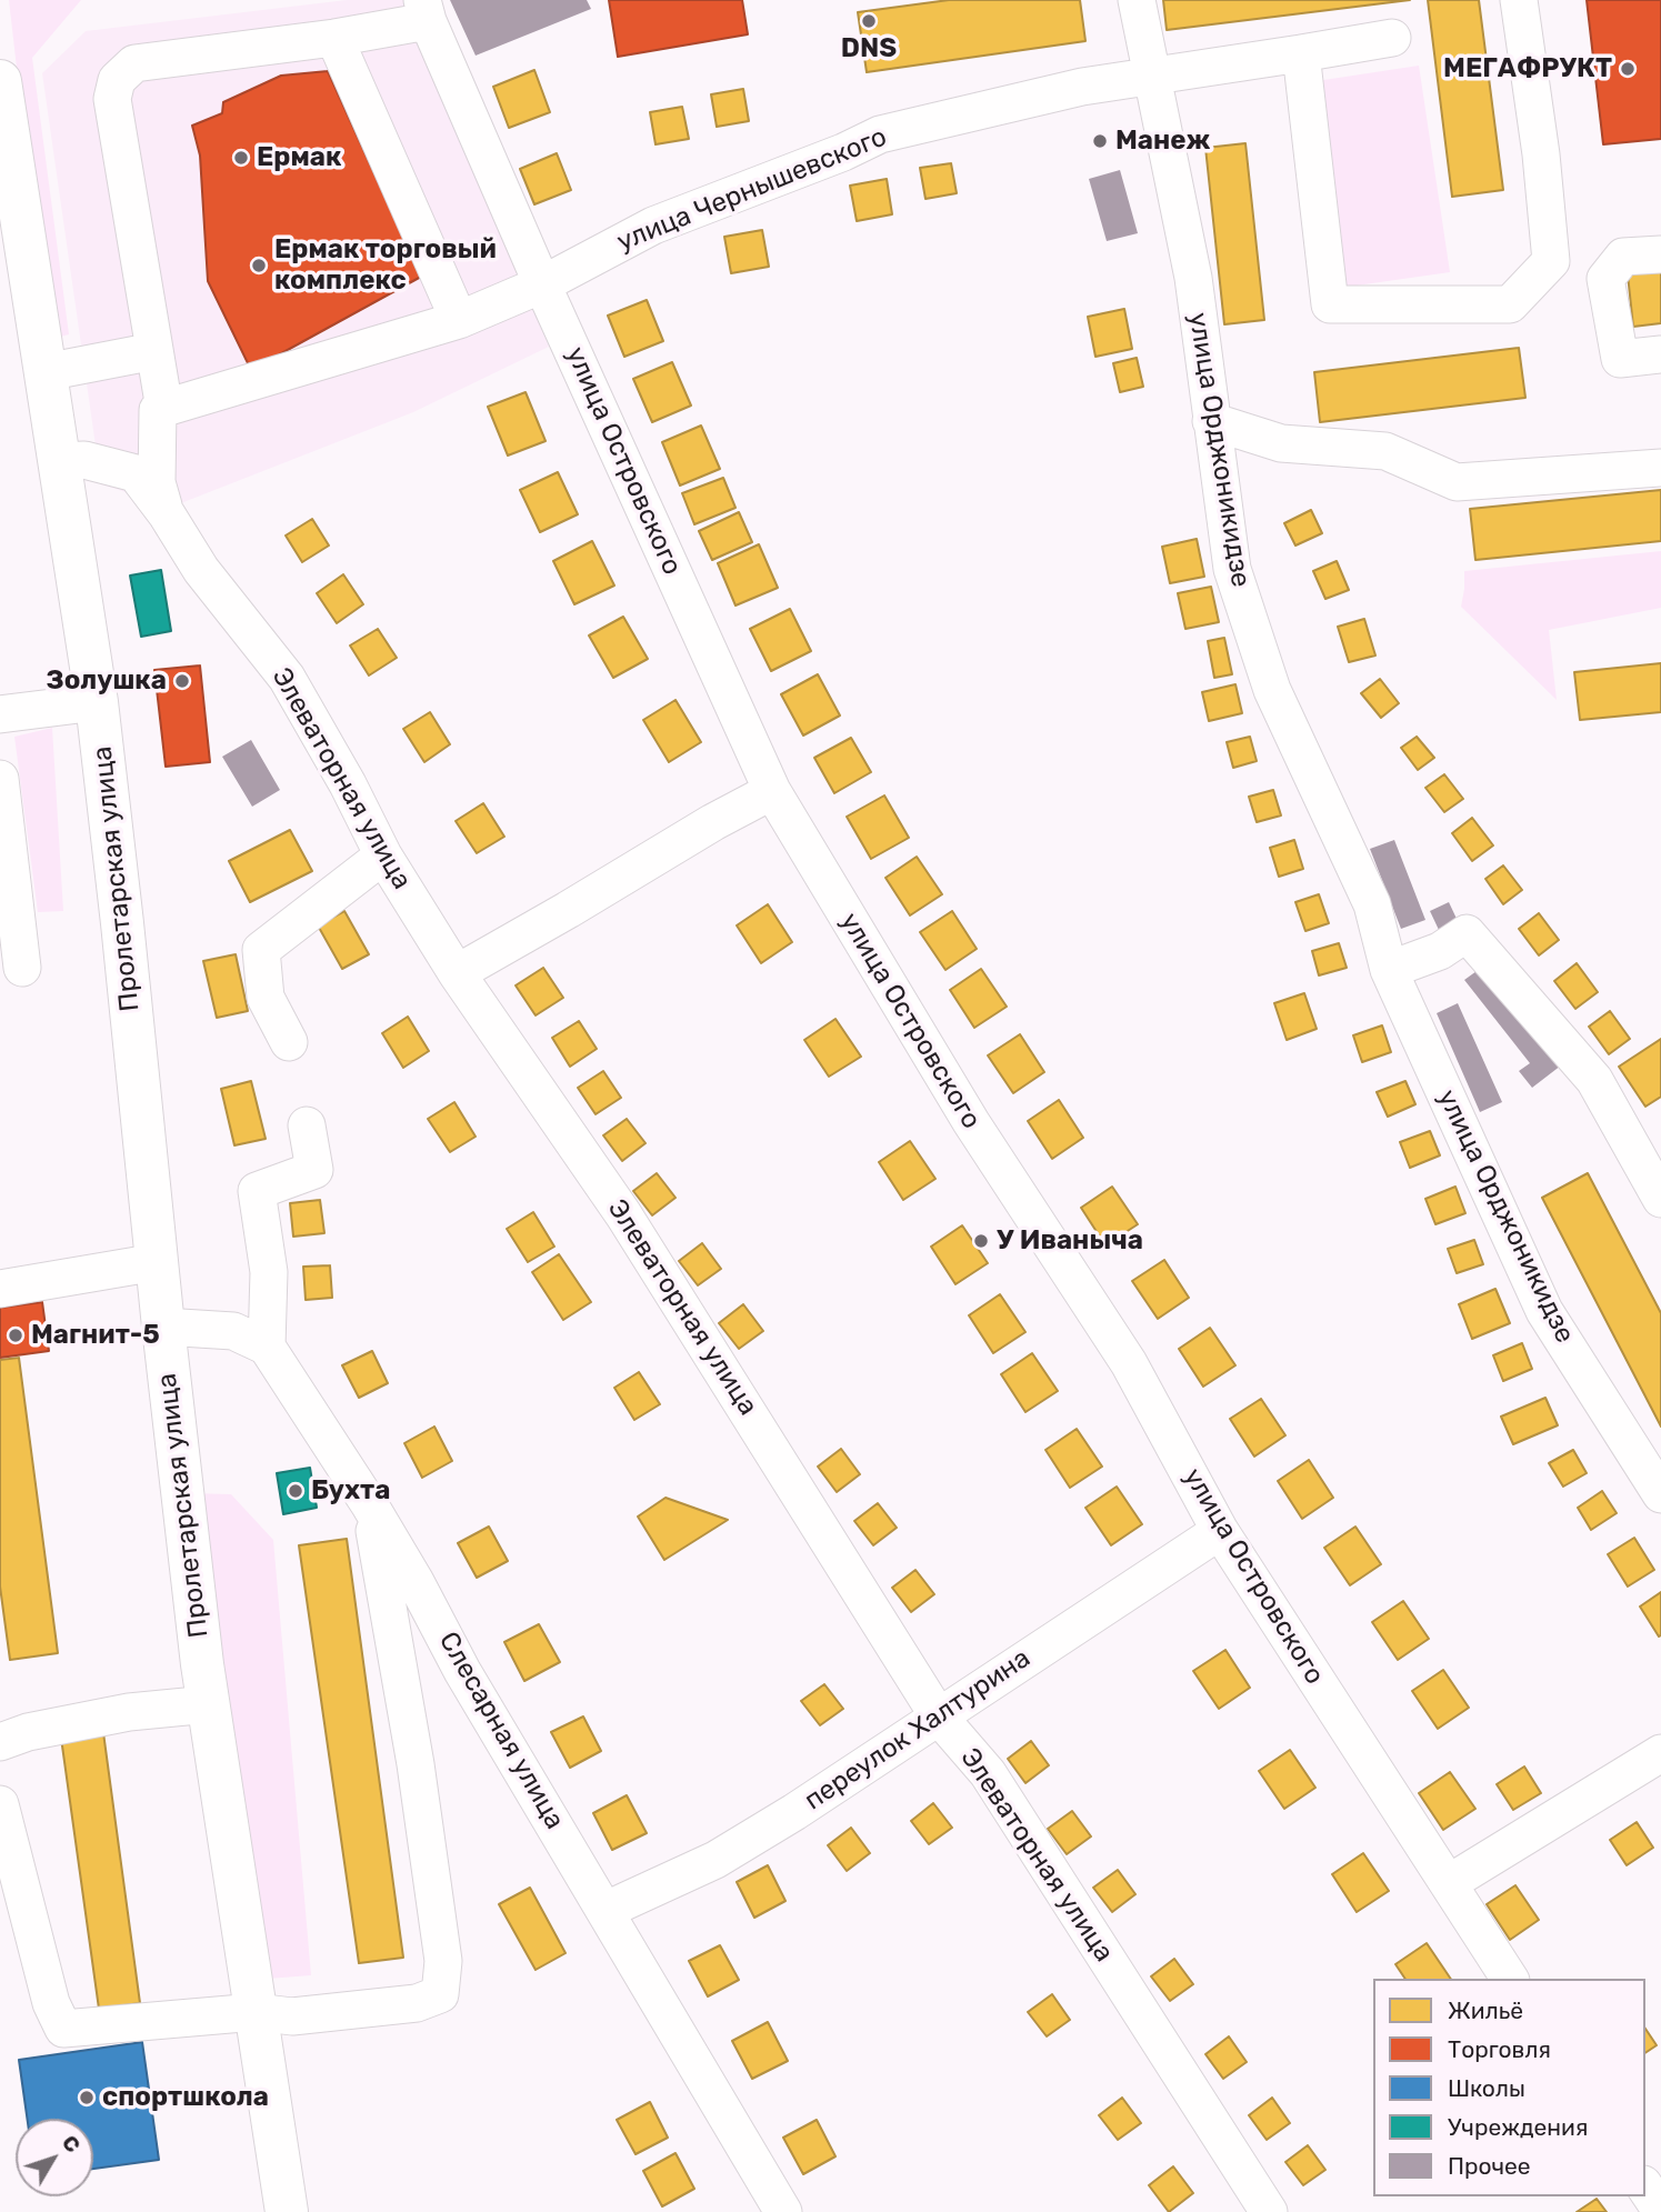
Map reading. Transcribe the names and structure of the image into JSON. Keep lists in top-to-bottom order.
{
  "streets": {
    "main road": ["Пролетарская улица"],
    "street": [
      "улица Чернышевского",
      "улица Орджоникидзе",
      "улица Островского",
      "Элеваторная улица",
      "переулок Халтурина",
      "Слесарная улица"
    ]
  },
  "crossings": [
    ["улица Чернышевского", "улица Орджоникидзе"],
    ["улица Чернышевского", "улица Островского"],
    ["улица Островского", "переулок Халтурина"],
    ["Элеваторная улица", "Пролетарская улица"],
    ["Элеваторная улица", "переулок Халтурина"],
    ["переулок Халтурина", "Слесарная улица"]
  ],
  "places": [
    "DNS",
    "МЕГАФРУКТ",
    "Манеж",
    "Ермак",
    "Ермак торговый комплекс",
    "Золушка",
    "У Иваныча",
    "Магнит-5",
    "Бухта",
    "спортшкола"
  ],
  "legend": [
    "Жильё",
    "Торговля",
    "Школы",
    "Учреждения",
    "Прочее"
  ],
  "north": "top right"
}
